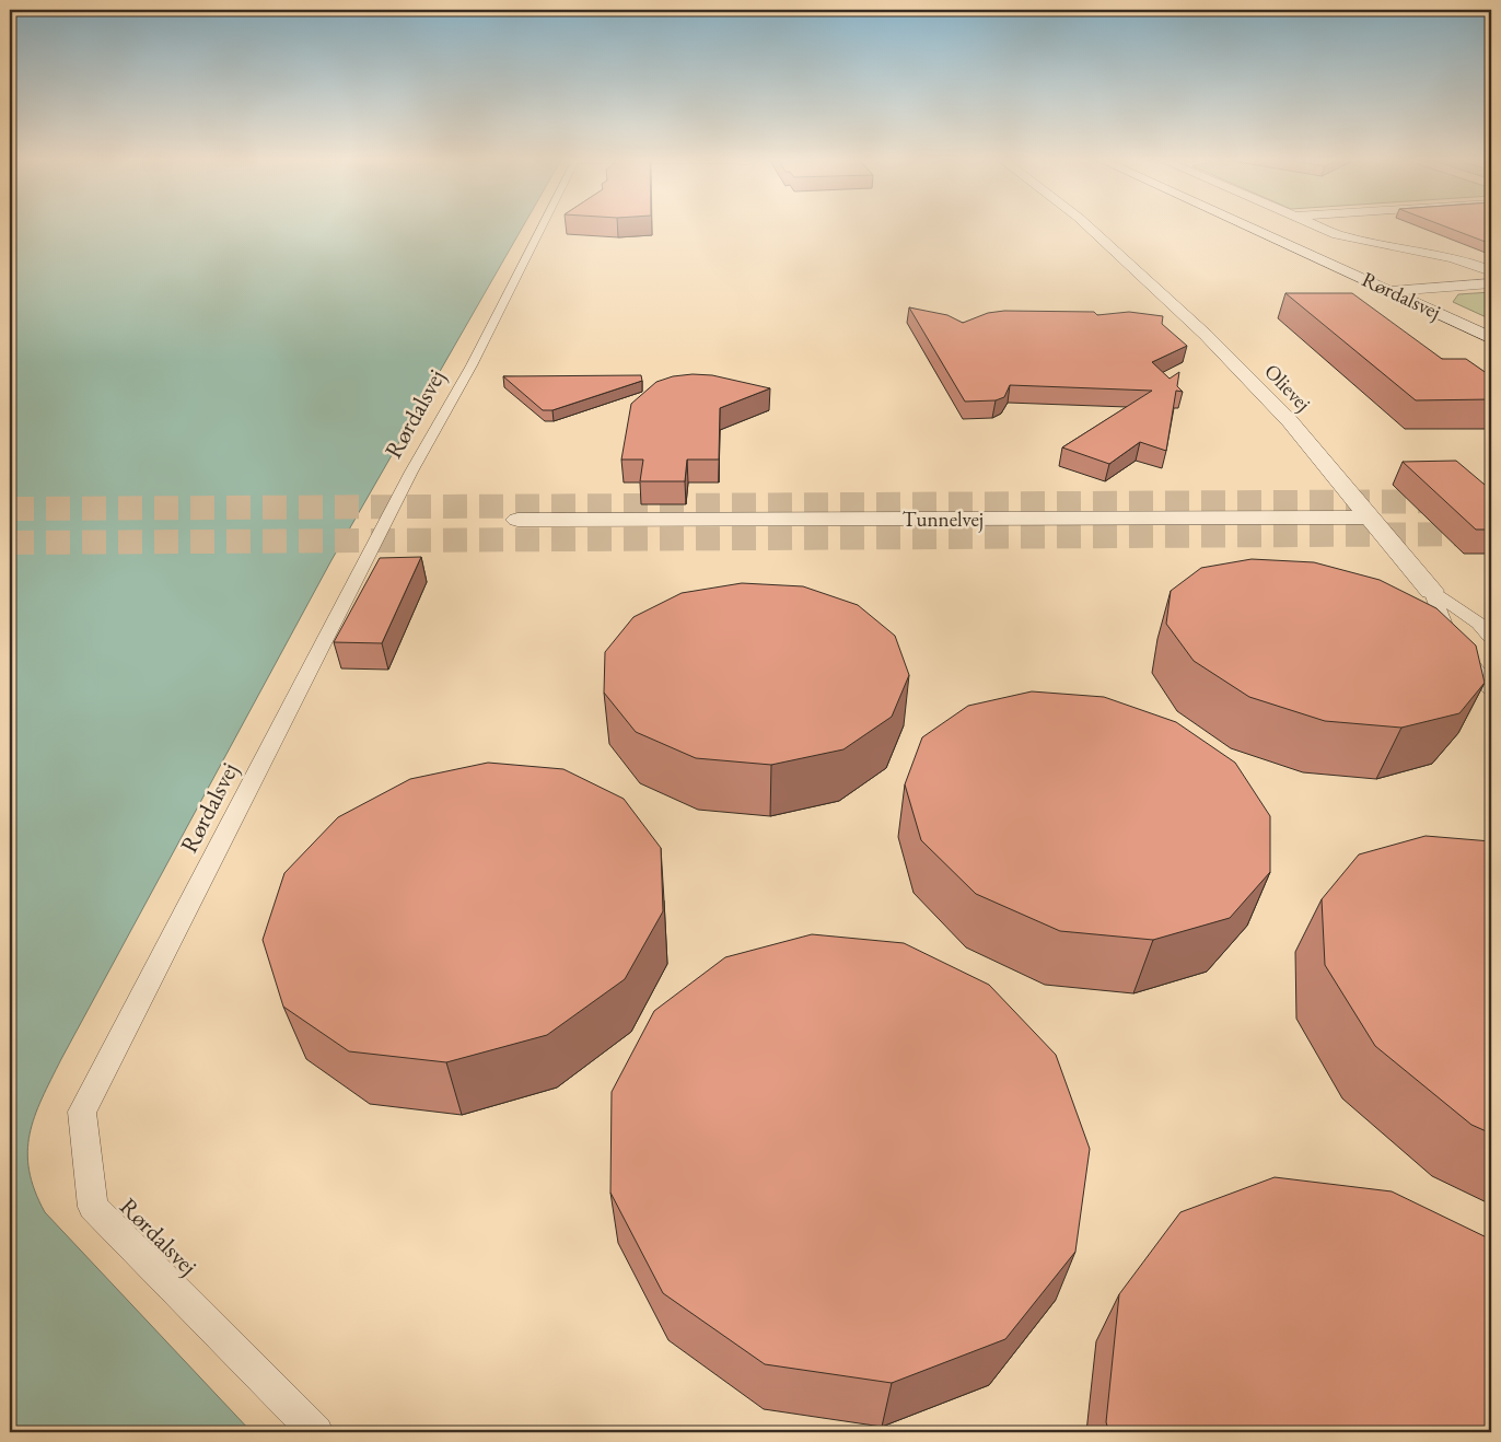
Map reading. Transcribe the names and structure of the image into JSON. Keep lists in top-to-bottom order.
{
  "streets": {
    "street": ["Rørdalsvej", "Olievej", "Tunnelvej"]
  },
  "crossings": [
    ["Olievej", "Tunnelvej"]
  ]
}
